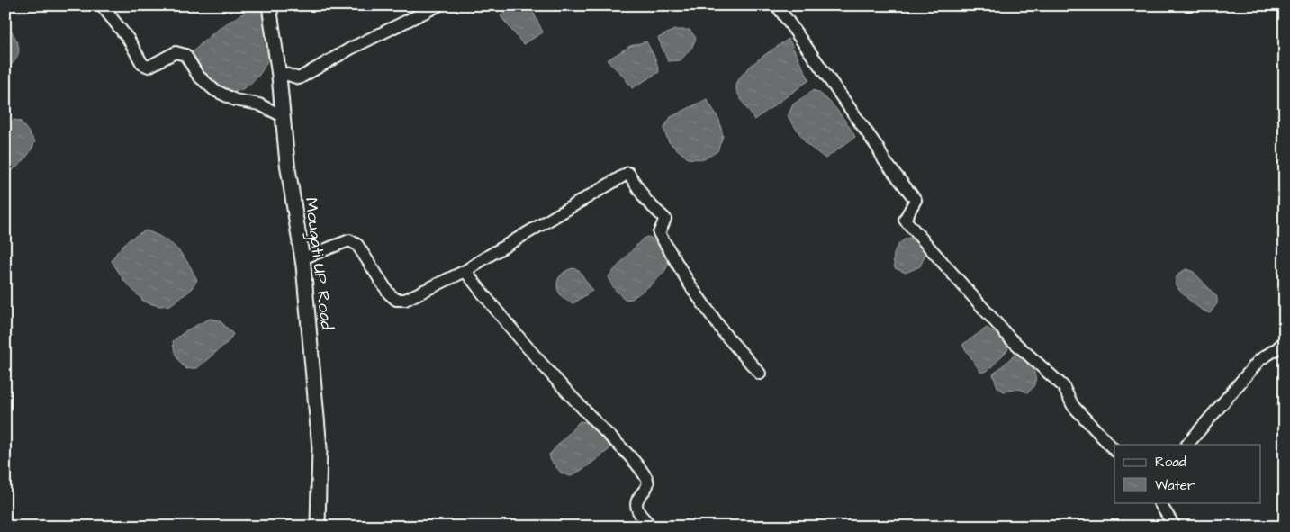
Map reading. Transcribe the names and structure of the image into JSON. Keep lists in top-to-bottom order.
{
  "streets": {
    "street": ["Mougati UP Road"]
  },
  "legend": ["Road", "Water"]
}
